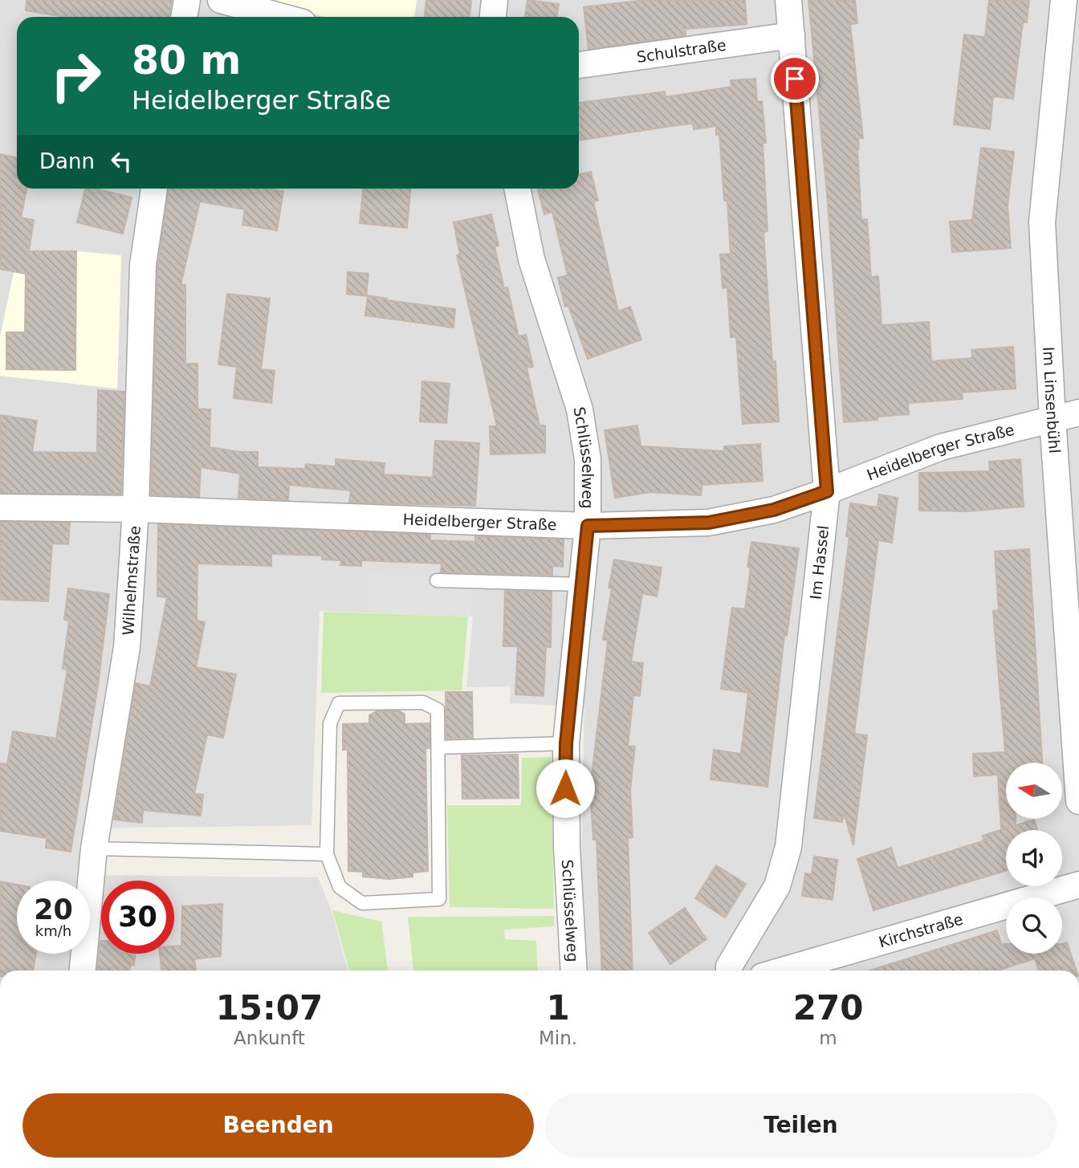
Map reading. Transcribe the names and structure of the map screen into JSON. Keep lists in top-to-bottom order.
{
  "streets": {
    "street": [
      "Schulstraße",
      "Im Linsenbühl",
      "Heidelberger Straße",
      "Schlüsselweg",
      "Im Hassel",
      "Wilhelmstraße",
      "Kirchstraße"
    ]
  },
  "crossings": [
    ["Schulstraße", "Im Hassel"],
    ["Im Linsenbühl", "Heidelberger Straße"],
    ["Heidelberger Straße", "Schlüsselweg"],
    ["Heidelberger Straße", "Im Hassel"],
    ["Heidelberger Straße", "Wilhelmstraße"]
  ],
  "north": "left",
  "page": {
    "turn": ["80 m", "Heidelberger Straße"],
    "then": "Dann",
    "speed": "20 km/h",
    "limit": "30",
    "eta": [
      "15:07",
      "Ankunft",
      "1",
      "Min.",
      "270",
      "m"
    ],
    "buttons": ["Beenden", "Teilen"]
  }
}
